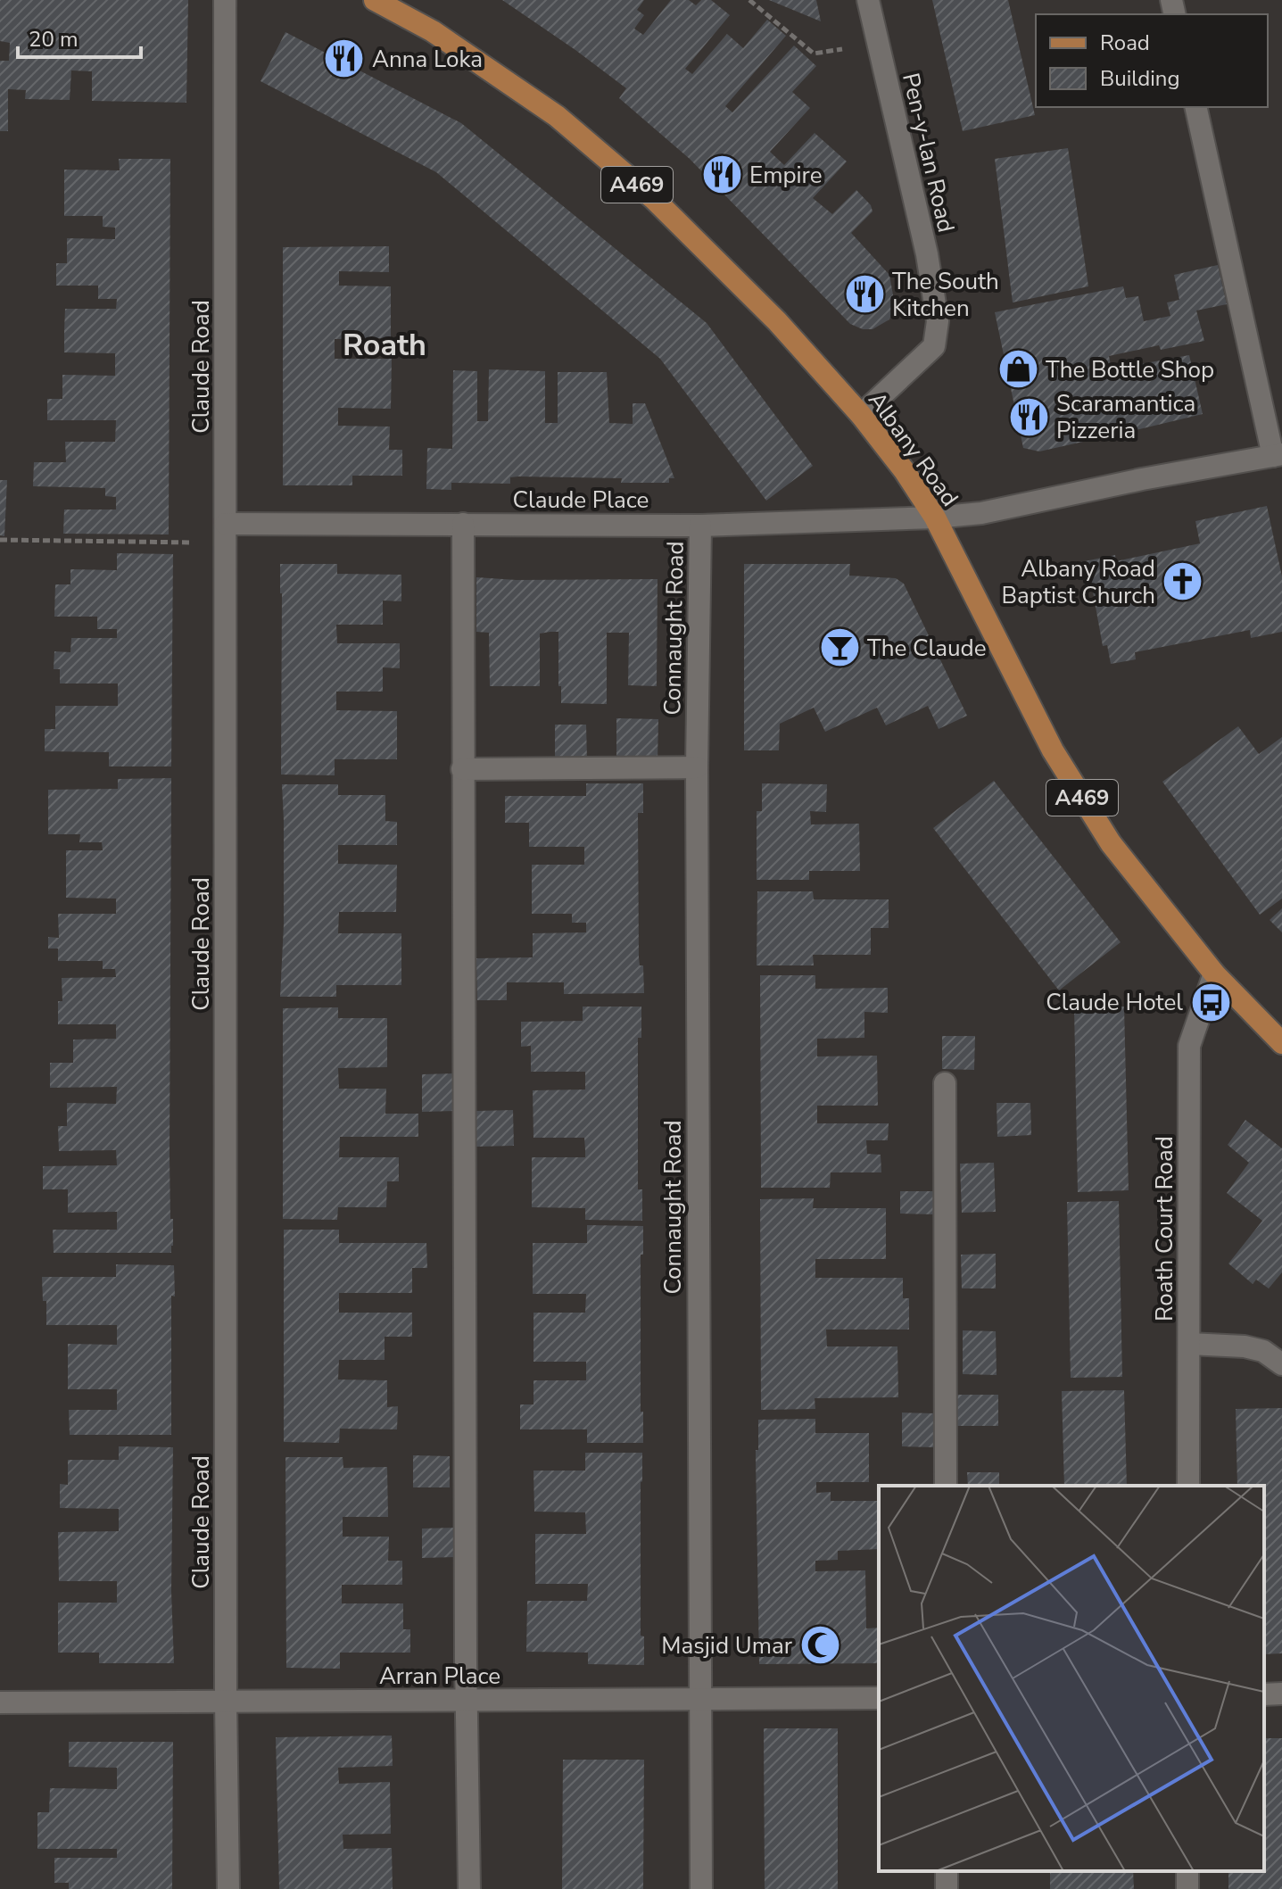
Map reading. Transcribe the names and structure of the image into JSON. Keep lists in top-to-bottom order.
{
  "streets": {
    "main road": ["A469", "Albany Road"],
    "street": [
      "Pen-y-lan Road",
      "Claude Road",
      "Claude Place",
      "Connaught Road",
      "Roath Court Road",
      "Arran Place"
    ]
  },
  "crossings": [
    ["Pen-y-lan Road", "Albany Road"],
    ["Claude Road", "Claude Place"],
    ["Claude Road", "Arran Place"],
    ["Albany Road", "Claude Place"],
    ["Albany Road", "Roath Court Road"],
    ["Claude Place", "Connaught Road"],
    ["Connaught Road", "Arran Place"]
  ],
  "districts": ["Roath"],
  "places": {
    "restaurant": [
      "Anna Loka",
      "Empire",
      "The South Kitchen",
      "Scaramantica Pizzeria"
    ],
    "shop": ["The Bottle Shop"],
    "church": ["Albany Road Baptist Church"],
    "bar": ["The Claude"],
    "bus stop": ["Claude Hotel"],
    "mosque": ["Masjid Umar"]
  },
  "legend": ["Road", "Building"],
  "scale_bar": "20 m"
}
